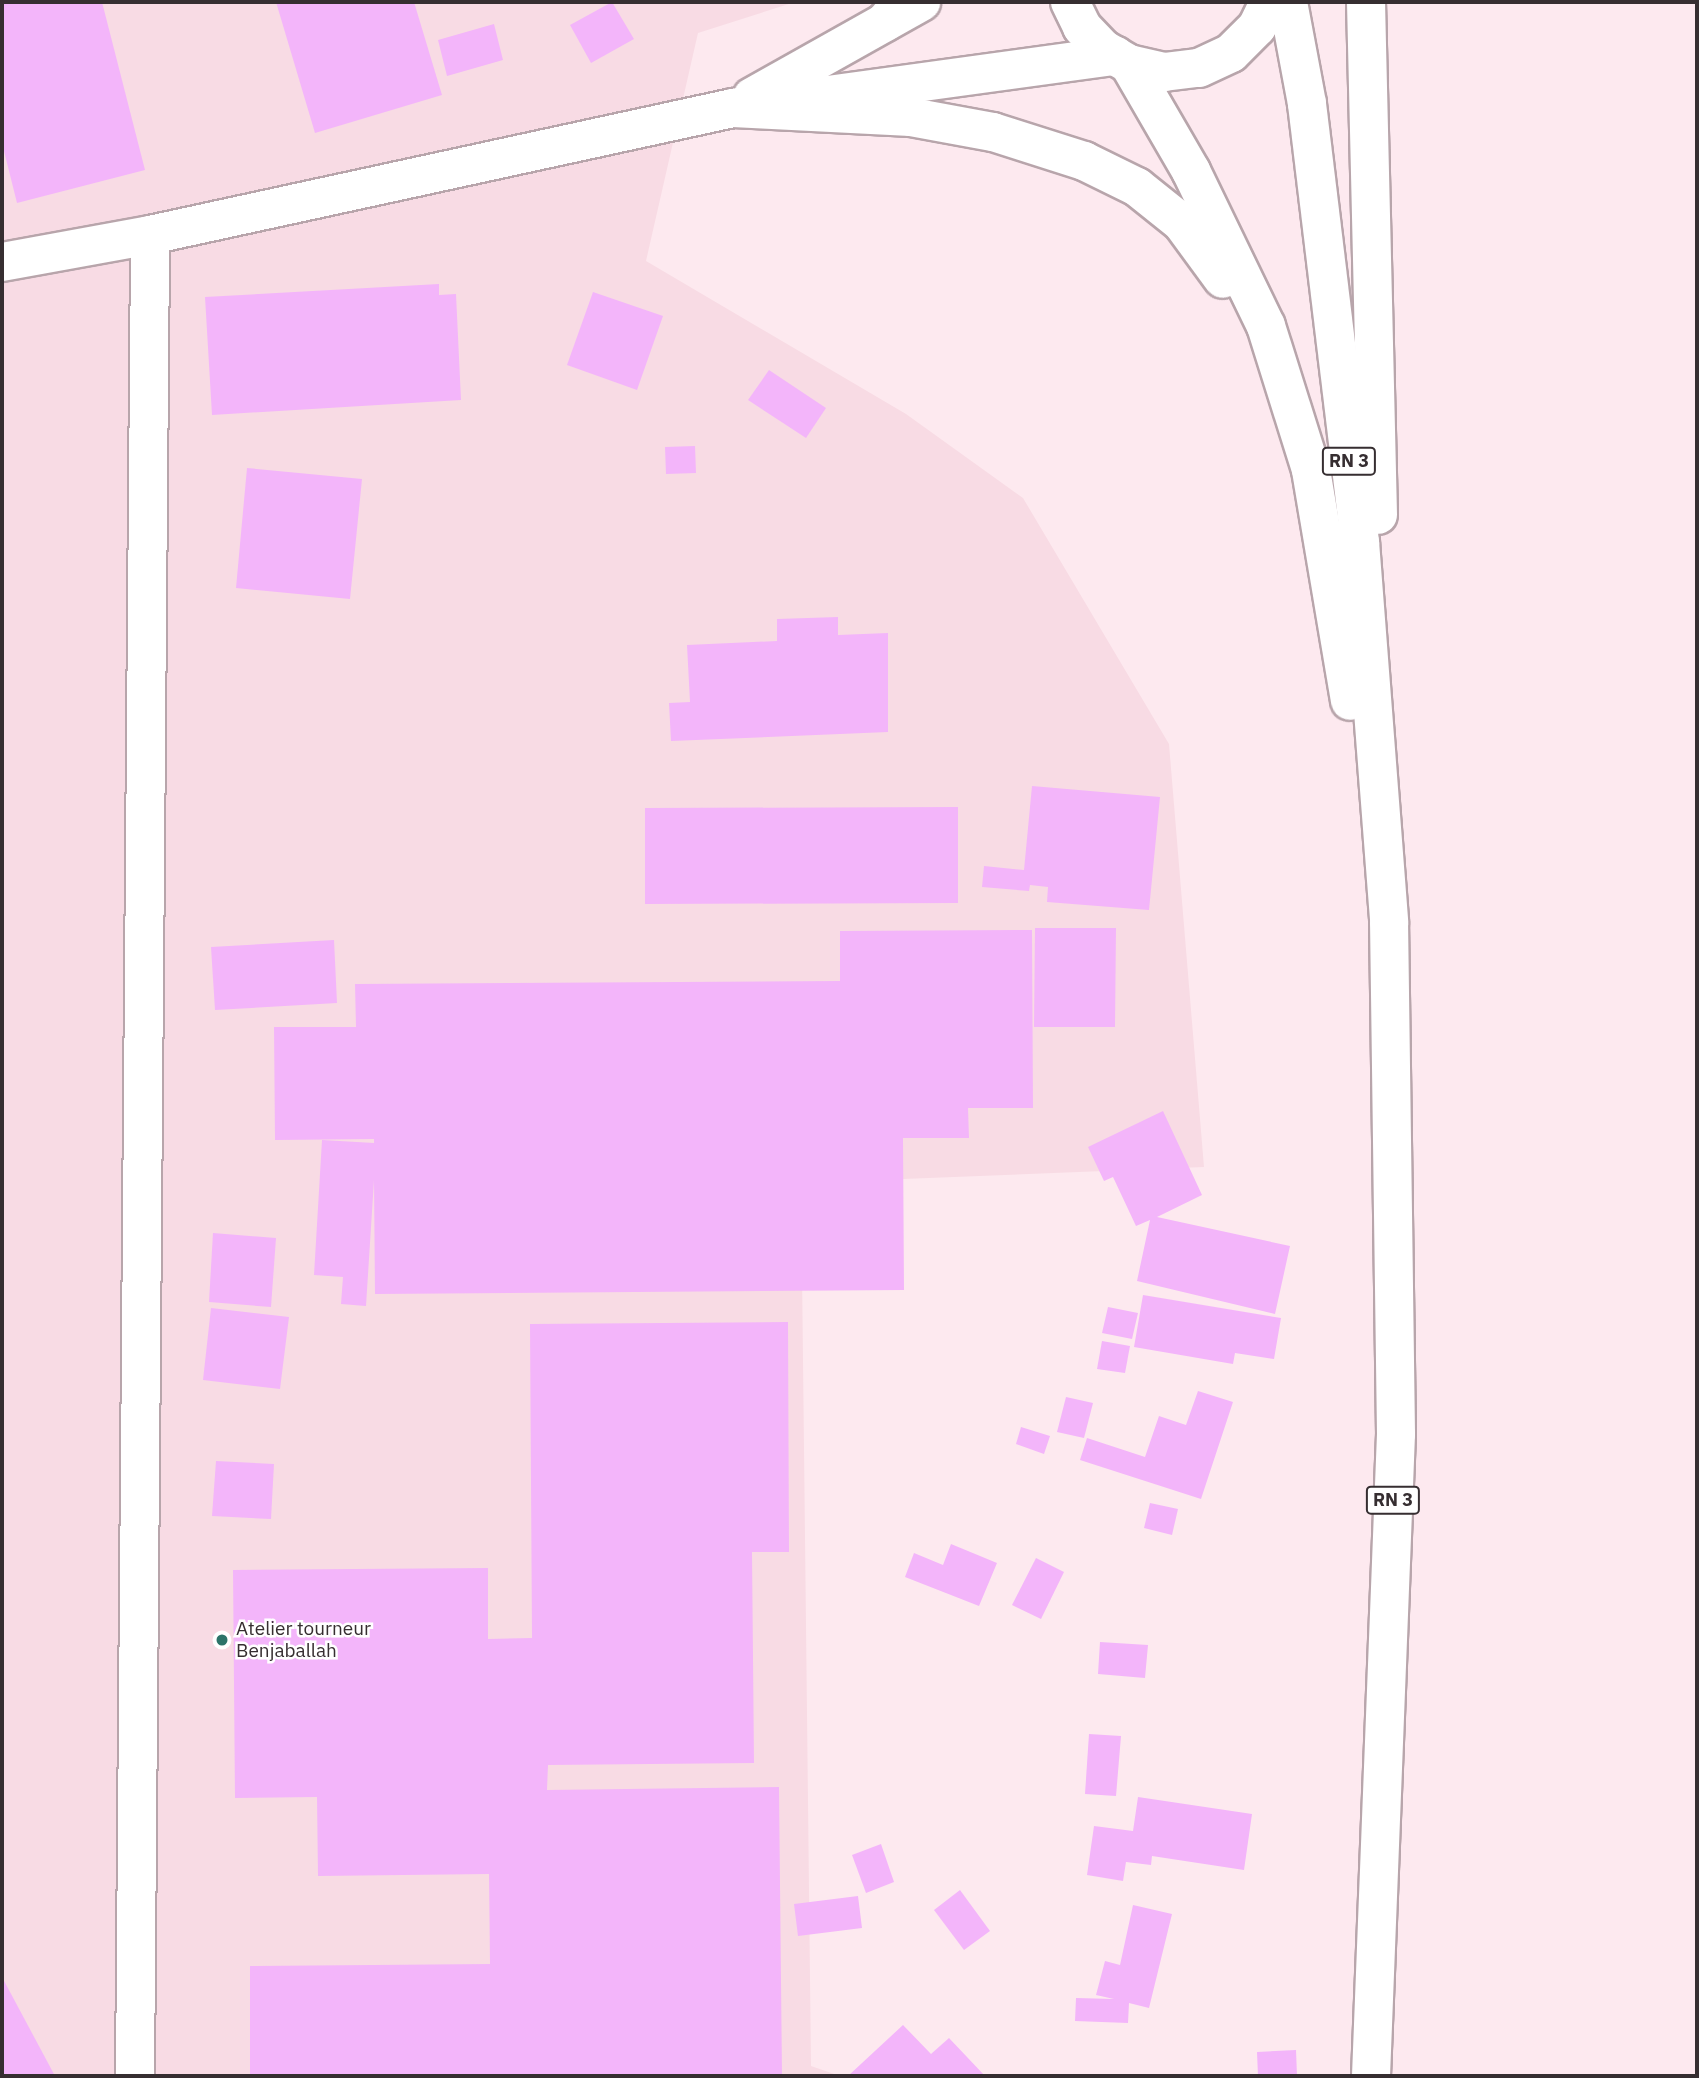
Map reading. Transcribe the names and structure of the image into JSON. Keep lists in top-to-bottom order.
{
  "streets": {
    "main road": ["RN 3"]
  },
  "places": ["Atelier tourneur Benjaballah"]
}
